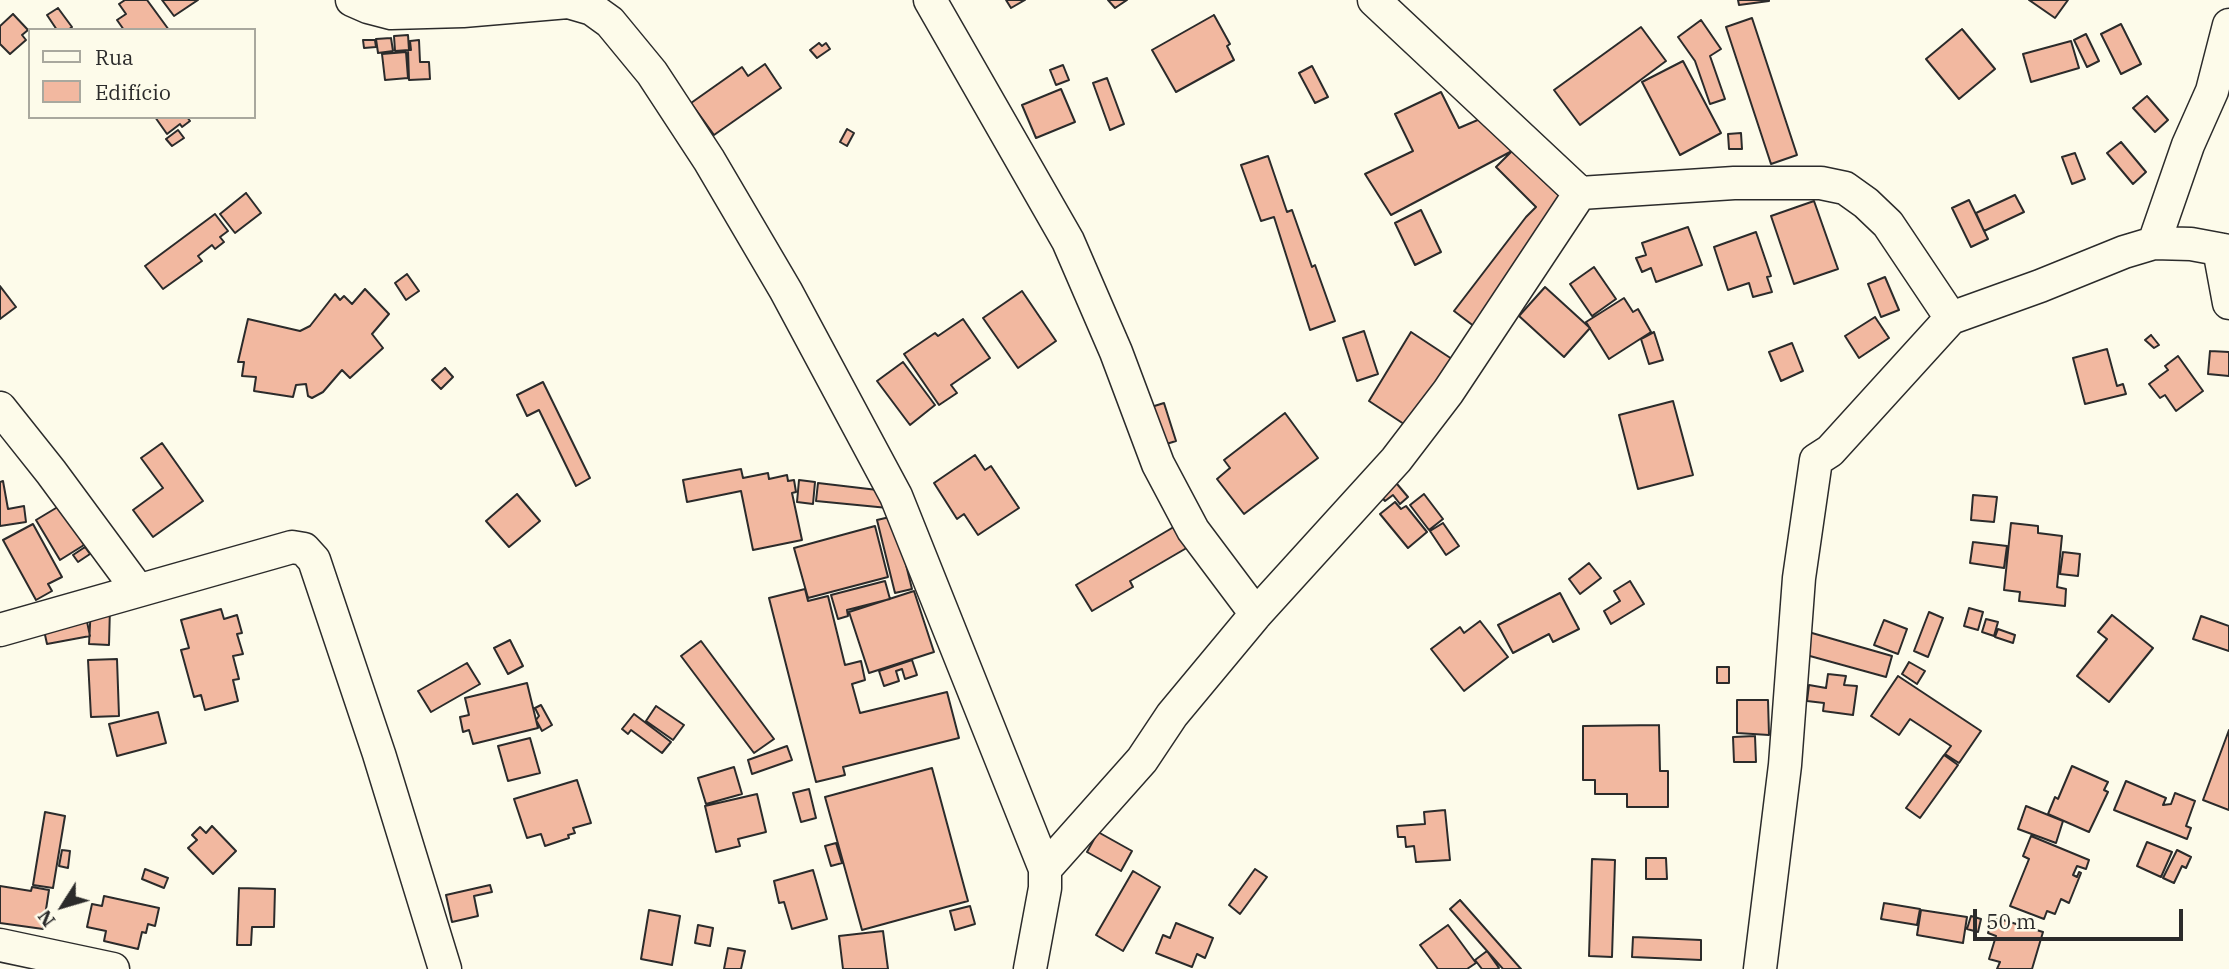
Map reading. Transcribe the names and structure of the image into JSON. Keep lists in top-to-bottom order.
{
  "legend": ["Rua", "Edifício"],
  "scale_bar": "50 m",
  "north": "bottom left"
}
